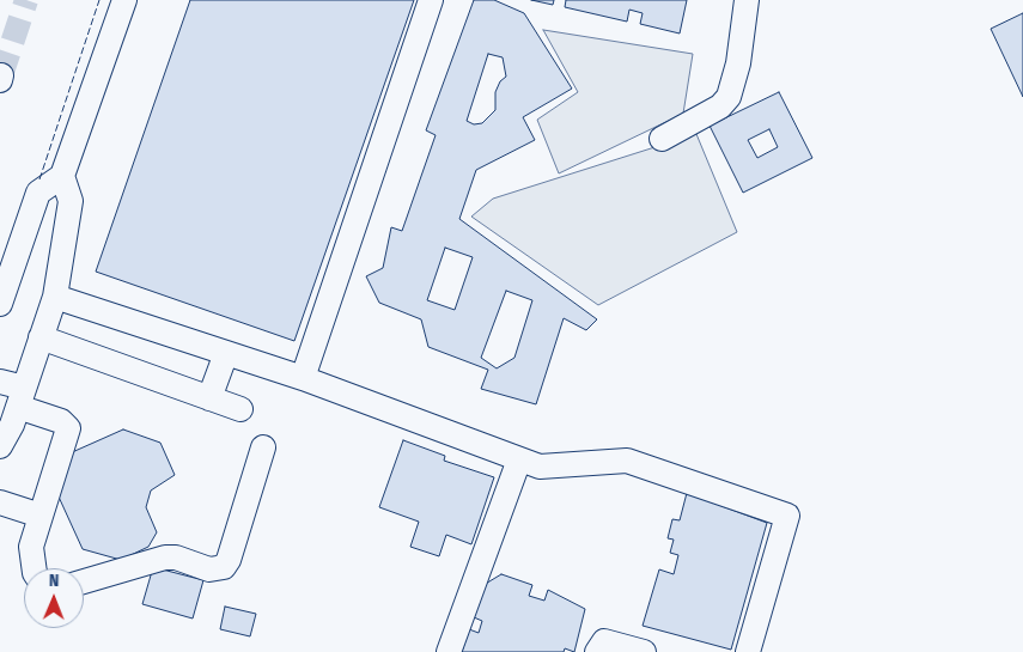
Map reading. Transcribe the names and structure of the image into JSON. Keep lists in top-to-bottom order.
{
  "north": "top"
}
